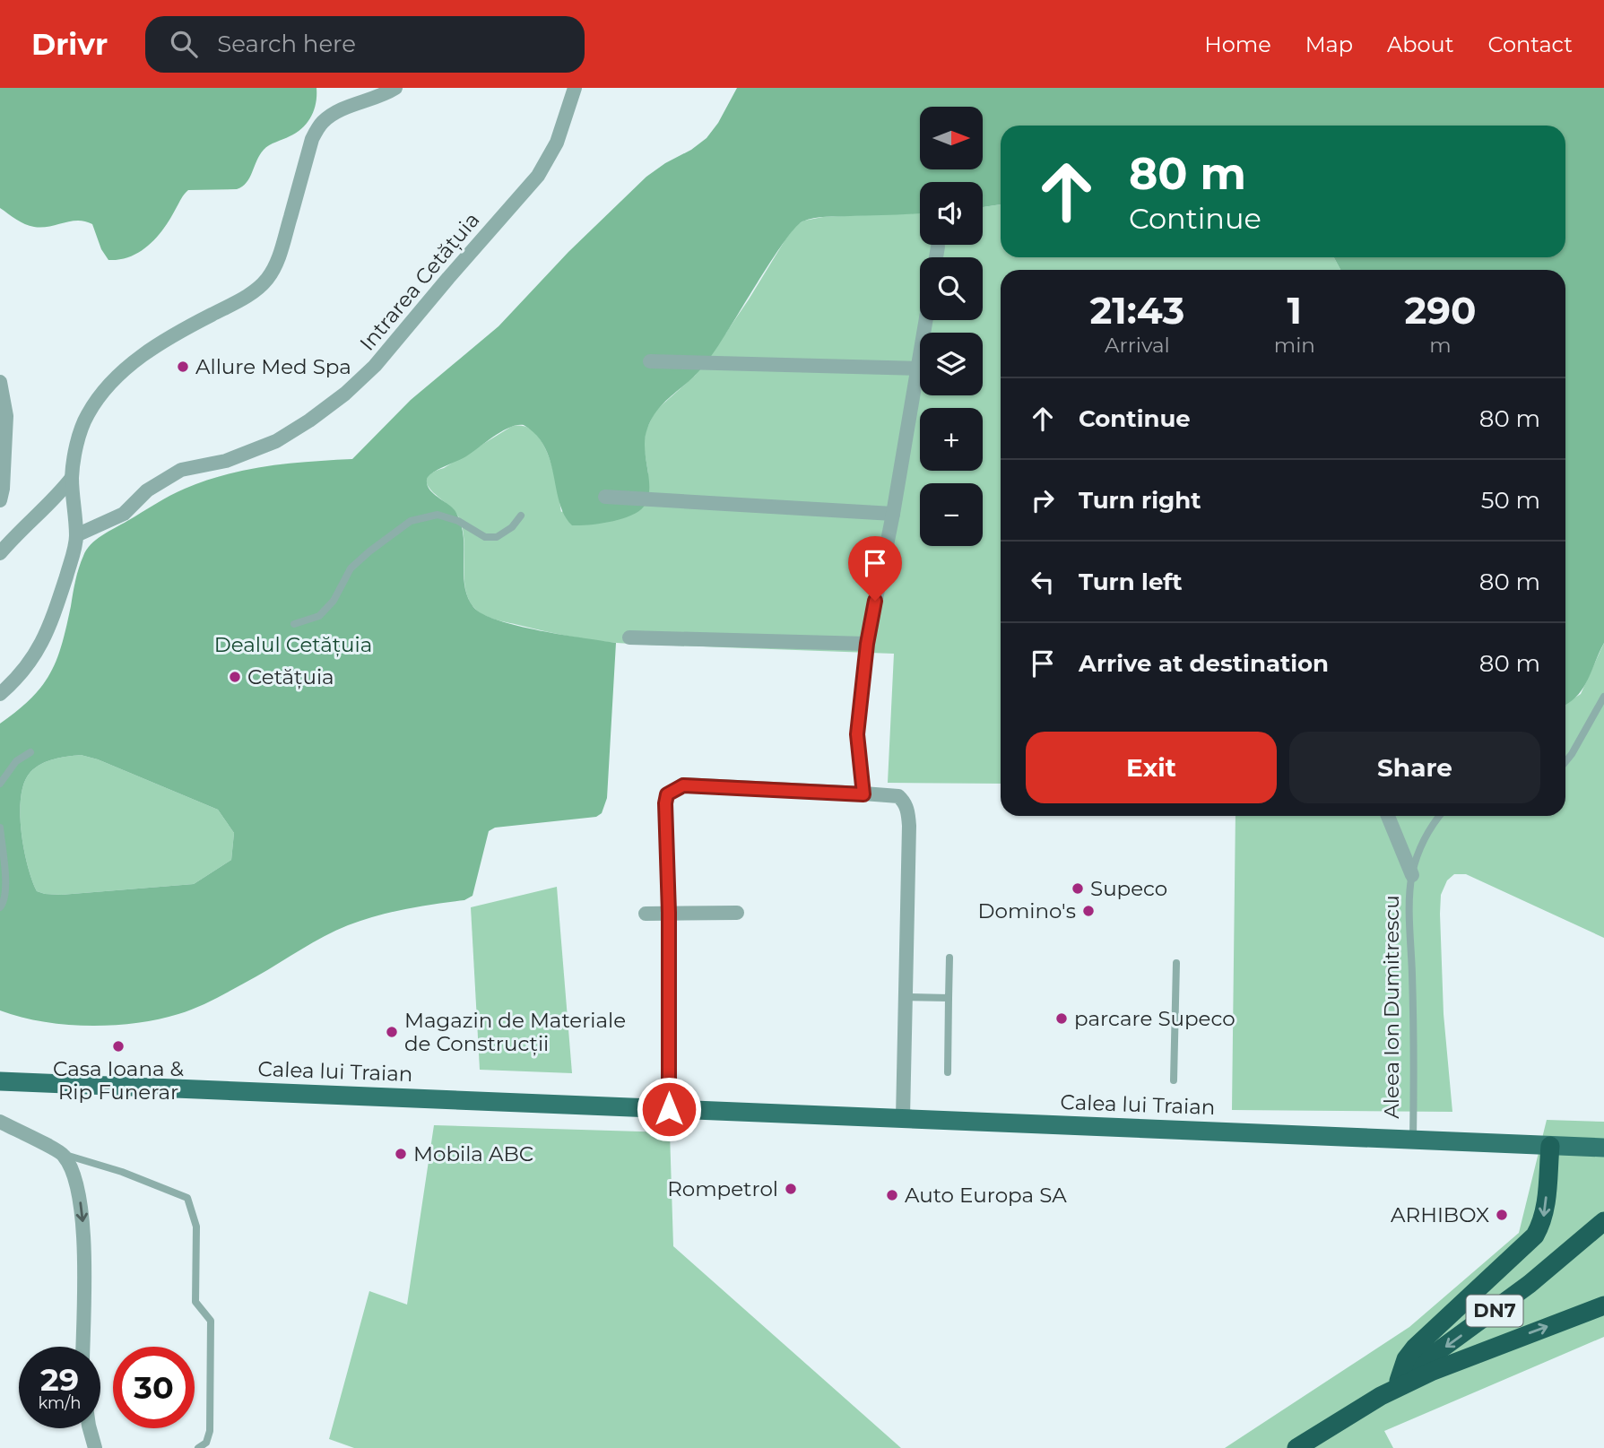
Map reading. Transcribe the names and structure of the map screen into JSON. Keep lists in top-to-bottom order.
{
  "streets": {
    "highway": ["DN7"],
    "main road": ["Calea lui Traian"],
    "street": ["Intrarea Cetățuia", "Aleea Ion Dumitrescu"]
  },
  "crossings": [
    ["Aleea Ion Dumitrescu", "Calea lui Traian"]
  ],
  "parks": ["Dealul Cetățuia"],
  "places": [
    "Allure Med Spa",
    "Cetățuia",
    "Supeco",
    "Domino's",
    "parcare Supeco",
    "Magazin de Materiale de Construcții",
    "Casa Ioana & Rip Funerar",
    "Mobila ABC",
    "Rompetrol",
    "Auto Europa SA",
    "ARHIBOX"
  ],
  "north": "right",
  "page": {
    "header": "Drivr",
    "search": "Search here",
    "nav": [
      "Home",
      "Map",
      "About",
      "Contact"
    ],
    "map_buttons": ["+", "−"],
    "turn": ["80 m", "Continue"],
    "eta": [
      "21:43",
      "Arrival",
      "1",
      "min",
      "290",
      "m"
    ],
    "list": [
      {
        "name": "Continue",
        "value": "80 m"
      },
      {
        "name": "Turn right",
        "value": "50 m"
      },
      {
        "name": "Turn left",
        "value": "80 m"
      },
      {
        "name": "Arrive at destination",
        "value": "80 m"
      }
    ],
    "buttons": ["Exit", "Share"],
    "speed": "29 km/h",
    "limit": "30"
  }
}
